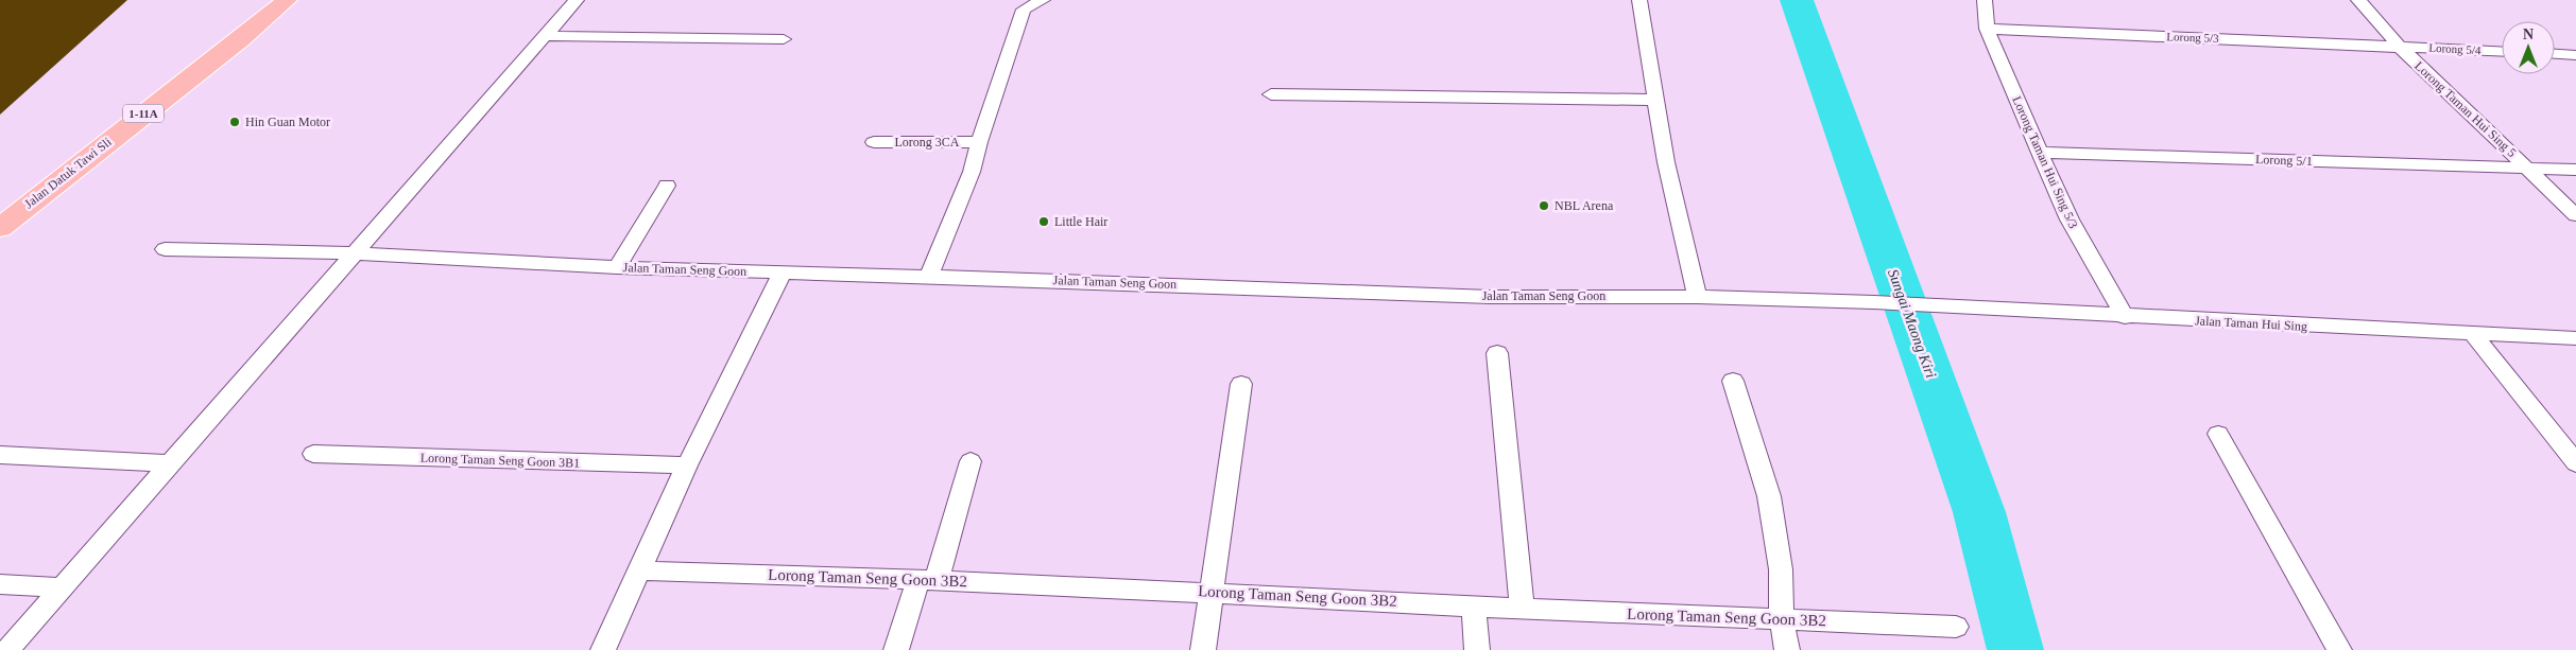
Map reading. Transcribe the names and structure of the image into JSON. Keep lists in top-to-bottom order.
{
  "streets": {
    "highway": ["1-11A", "Jalan Datuk Tawi Sli"],
    "street": [
      "Lorong 5/3",
      "Lorong 5/4",
      "Lorong Taman Hui Sing 5",
      "Lorong 3CA",
      "Lorong 5/1",
      "Lorong Taman Hui Sing 5/3",
      "Jalan Taman Seng Goon",
      "Jalan Taman Hui Sing",
      "Lorong Taman Seng Goon 3B1",
      "Lorong Taman Seng Goon 3B2"
    ]
  },
  "crossings": [
    ["Lorong 5/3", "Lorong 5/4"],
    ["Lorong 5/3", "Lorong Taman Hui Sing 5"],
    ["Lorong 5/3", "Lorong Taman Hui Sing 5/3"],
    ["Lorong 5/4", "Lorong Taman Hui Sing 5"],
    ["Lorong Taman Hui Sing 5", "Lorong 5/1"],
    ["Lorong 5/1", "Lorong Taman Hui Sing 5/3"],
    ["Lorong Taman Hui Sing 5/3", "Jalan Taman Hui Sing"],
    ["Jalan Taman Seng Goon", "Jalan Taman Hui Sing"]
  ],
  "water": ["Sungai Maong Kiri"],
  "places": ["Hin Guan Motor", "NBL Arena", "Little Hair"],
  "north": "top"
}
